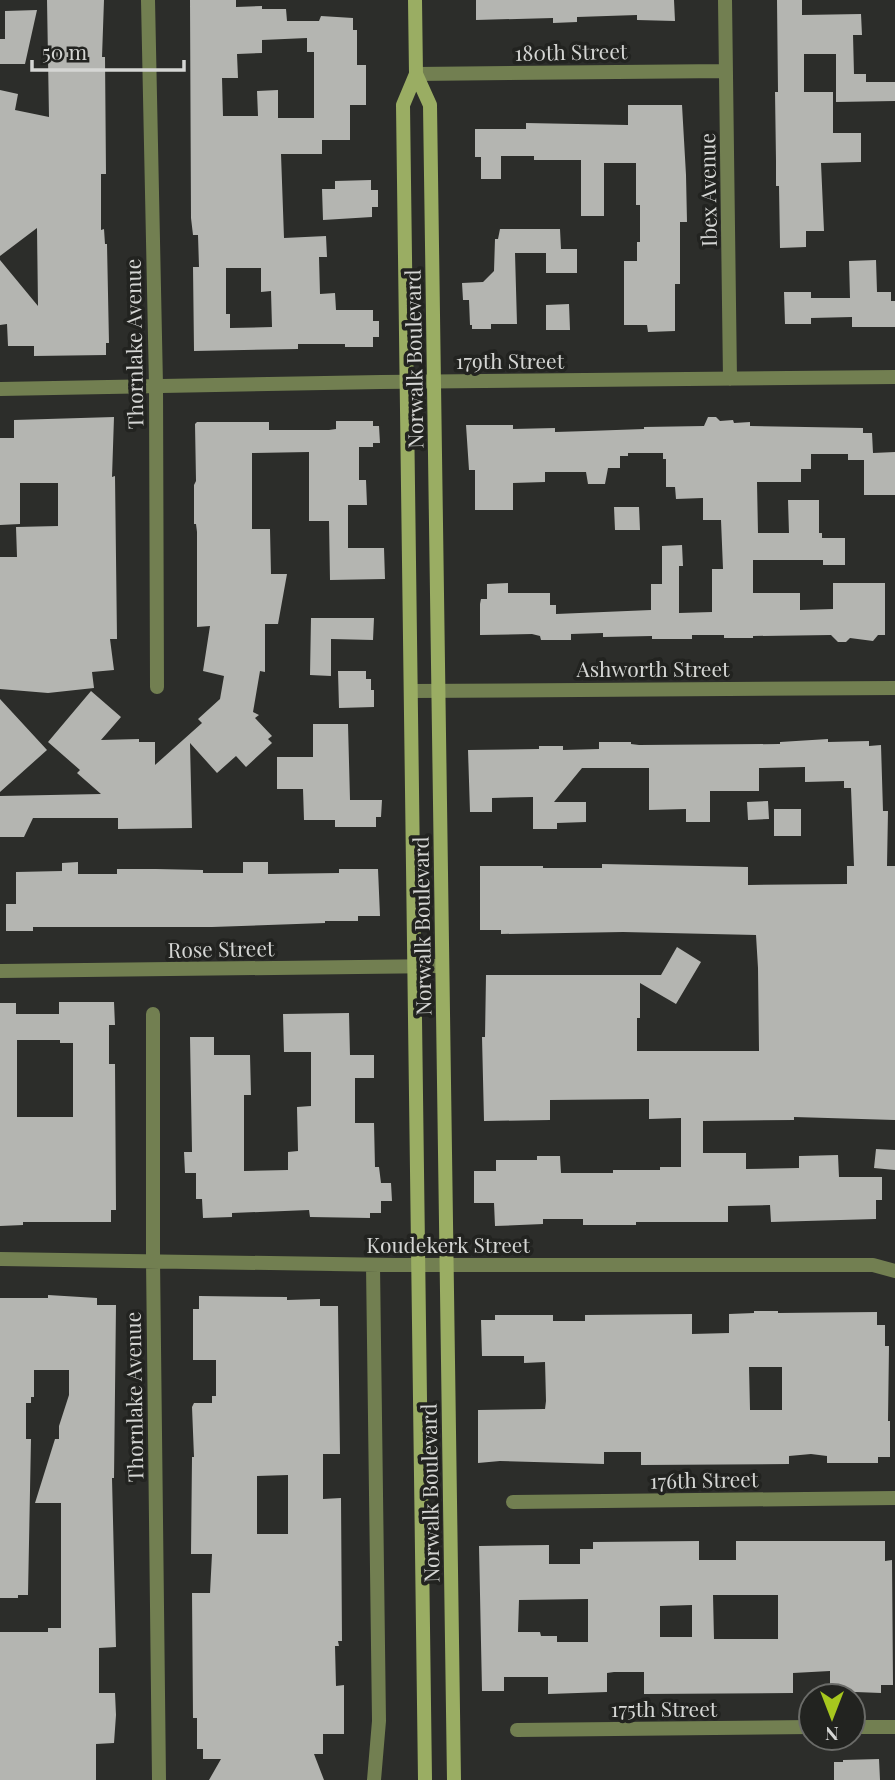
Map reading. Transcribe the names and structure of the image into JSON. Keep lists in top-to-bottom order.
{
  "streets": {
    "main road": ["Norwalk Boulevard"],
    "street": [
      "180th Street",
      "Ibex Avenue",
      "Thornlake Avenue",
      "179th Street",
      "Ashworth Street",
      "Rose Street",
      "Koudekerk Street",
      "176th Street",
      "175th Street"
    ]
  },
  "crossings": [
    ["180th Street", "Ibex Avenue"],
    ["180th Street", "Norwalk Boulevard"],
    ["Ibex Avenue", "179th Street"],
    ["Thornlake Avenue", "179th Street"],
    ["Thornlake Avenue", "Koudekerk Street"],
    ["Norwalk Boulevard", "179th Street"],
    ["Norwalk Boulevard", "Ashworth Street"],
    ["Norwalk Boulevard", "Rose Street"],
    ["Norwalk Boulevard", "Koudekerk Street"]
  ],
  "scale_bar": "50 m",
  "north": "bottom"
}
